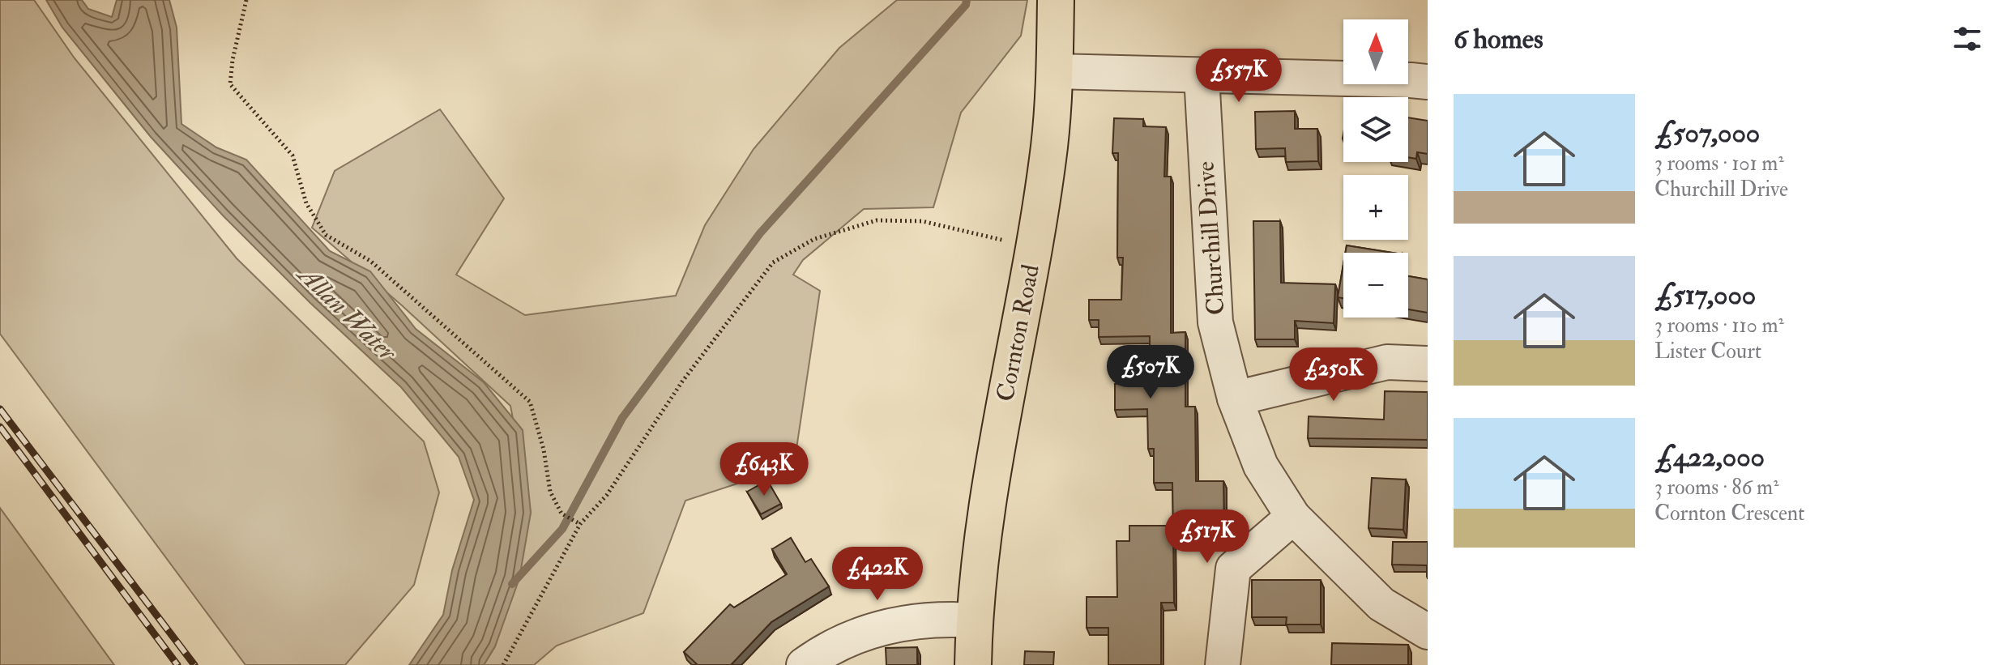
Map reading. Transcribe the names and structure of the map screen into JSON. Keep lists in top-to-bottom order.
{
  "streets": {
    "main road": ["Cornton Road"],
    "street": ["Churchill Drive"]
  },
  "water": ["Allan Water"],
  "north": "top",
  "page": {
    "heading": "6 homes",
    "map_buttons": ["+", "−"],
    "price": [
      "£557K",
      "£507K",
      "£250K",
      "£643K",
      "£517K",
      "£422K"
    ],
    "list": [
      {
        "name": "£507,000",
        "note": "3 rooms · 101 m² · Churchill Drive"
      },
      {
        "name": "£517,000",
        "note": "3 rooms · 110 m² · Lister Court"
      },
      {
        "name": "£422,000",
        "note": "3 rooms · 86 m² · Cornton Crescent"
      }
    ]
  }
}
